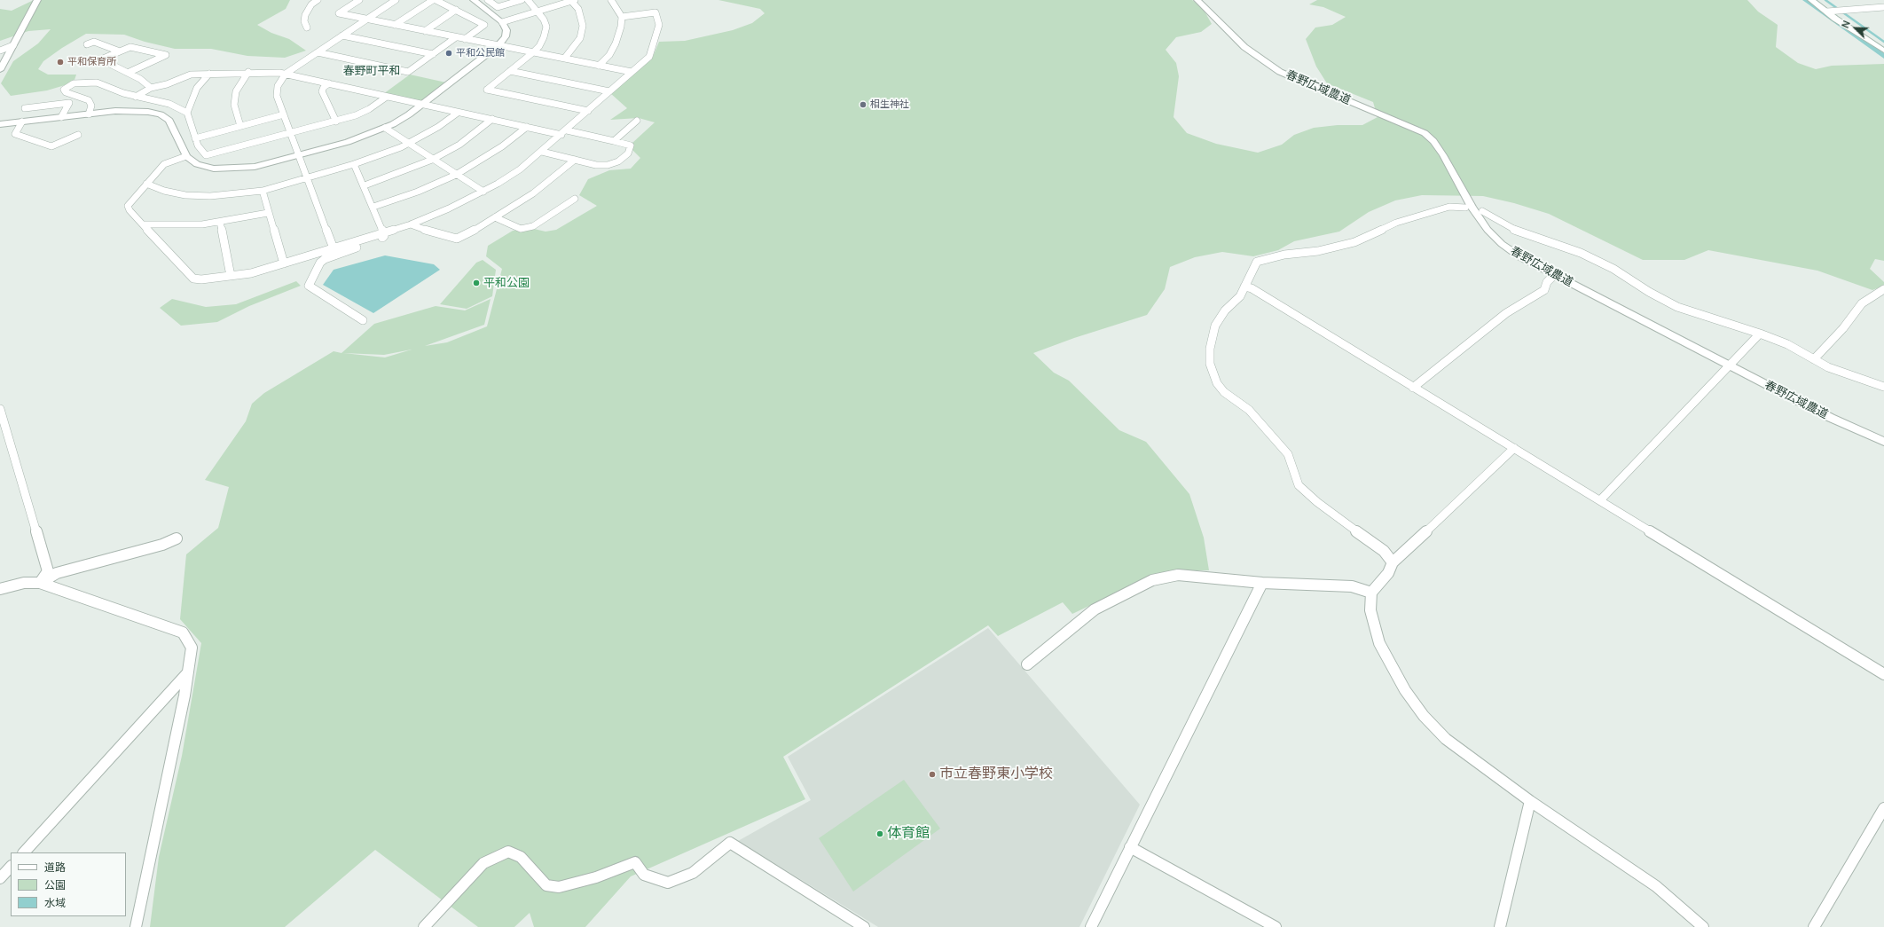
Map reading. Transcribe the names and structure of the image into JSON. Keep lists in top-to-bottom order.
{
  "streets": {
    "street": ["春野広域農道"]
  },
  "districts": ["春野町平和"],
  "places": [
    "平和公民館",
    "平和保育所",
    "相生神社",
    "平和公園",
    "市立春野東小学校",
    "体育館"
  ],
  "legend": ["道路", "公園", "水域"],
  "north": "top left"
}
